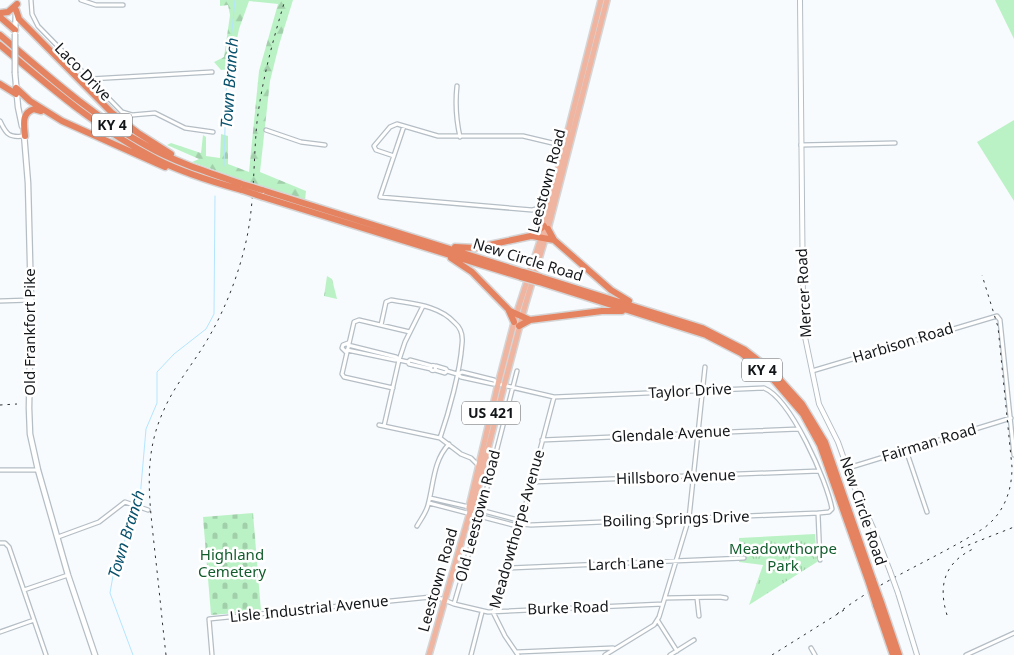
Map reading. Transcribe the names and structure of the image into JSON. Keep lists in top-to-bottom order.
{
  "streets": {
    "highway": ["KY 4", "New Circle Road"],
    "main road": ["Leestown Road", "Old Frankfort Pike", "US 421"],
    "street": [
      "Laco Drive",
      "Mercer Road",
      "Harbison Road",
      "Taylor Drive",
      "Glendale Avenue",
      "Fairman Road",
      "Hillsboro Avenue",
      "Old Leestown Road",
      "Boiling Springs Drive",
      "Meadowthorpe Avenue",
      "Larch Lane",
      "Burke Road",
      "Lisle Industrial Avenue"
    ]
  },
  "crossings": [
    ["Leestown Road", "Taylor Drive"],
    ["Leestown Road", "Boiling Springs Drive"],
    ["Leestown Road", "Burke Road"],
    ["Leestown Road", "Lisle Industrial Avenue"],
    ["Mercer Road", "Harbison Road"],
    ["Mercer Road", "Fairman Road"],
    ["Harbison Road", "Fairman Road"],
    ["Taylor Drive", "Glendale Avenue"],
    ["Taylor Drive", "Hillsboro Avenue"],
    ["Taylor Drive", "Old Leestown Road"],
    ["Taylor Drive", "Boiling Springs Drive"],
    ["Taylor Drive", "Meadowthorpe Avenue"],
    ["Glendale Avenue", "Meadowthorpe Avenue"],
    ["Hillsboro Avenue", "Meadowthorpe Avenue"],
    ["Old Leestown Road", "Boiling Springs Drive"],
    ["Old Leestown Road", "Burke Road"],
    ["Boiling Springs Drive", "Meadowthorpe Avenue"],
    ["Meadowthorpe Avenue", "Larch Lane"],
    ["Meadowthorpe Avenue", "Burke Road"],
    ["Burke Road", "Lisle Industrial Avenue"]
  ],
  "water": ["Town Branch"],
  "parks": ["Meadowthorpe Park", "Highland Cemetery"]
}
